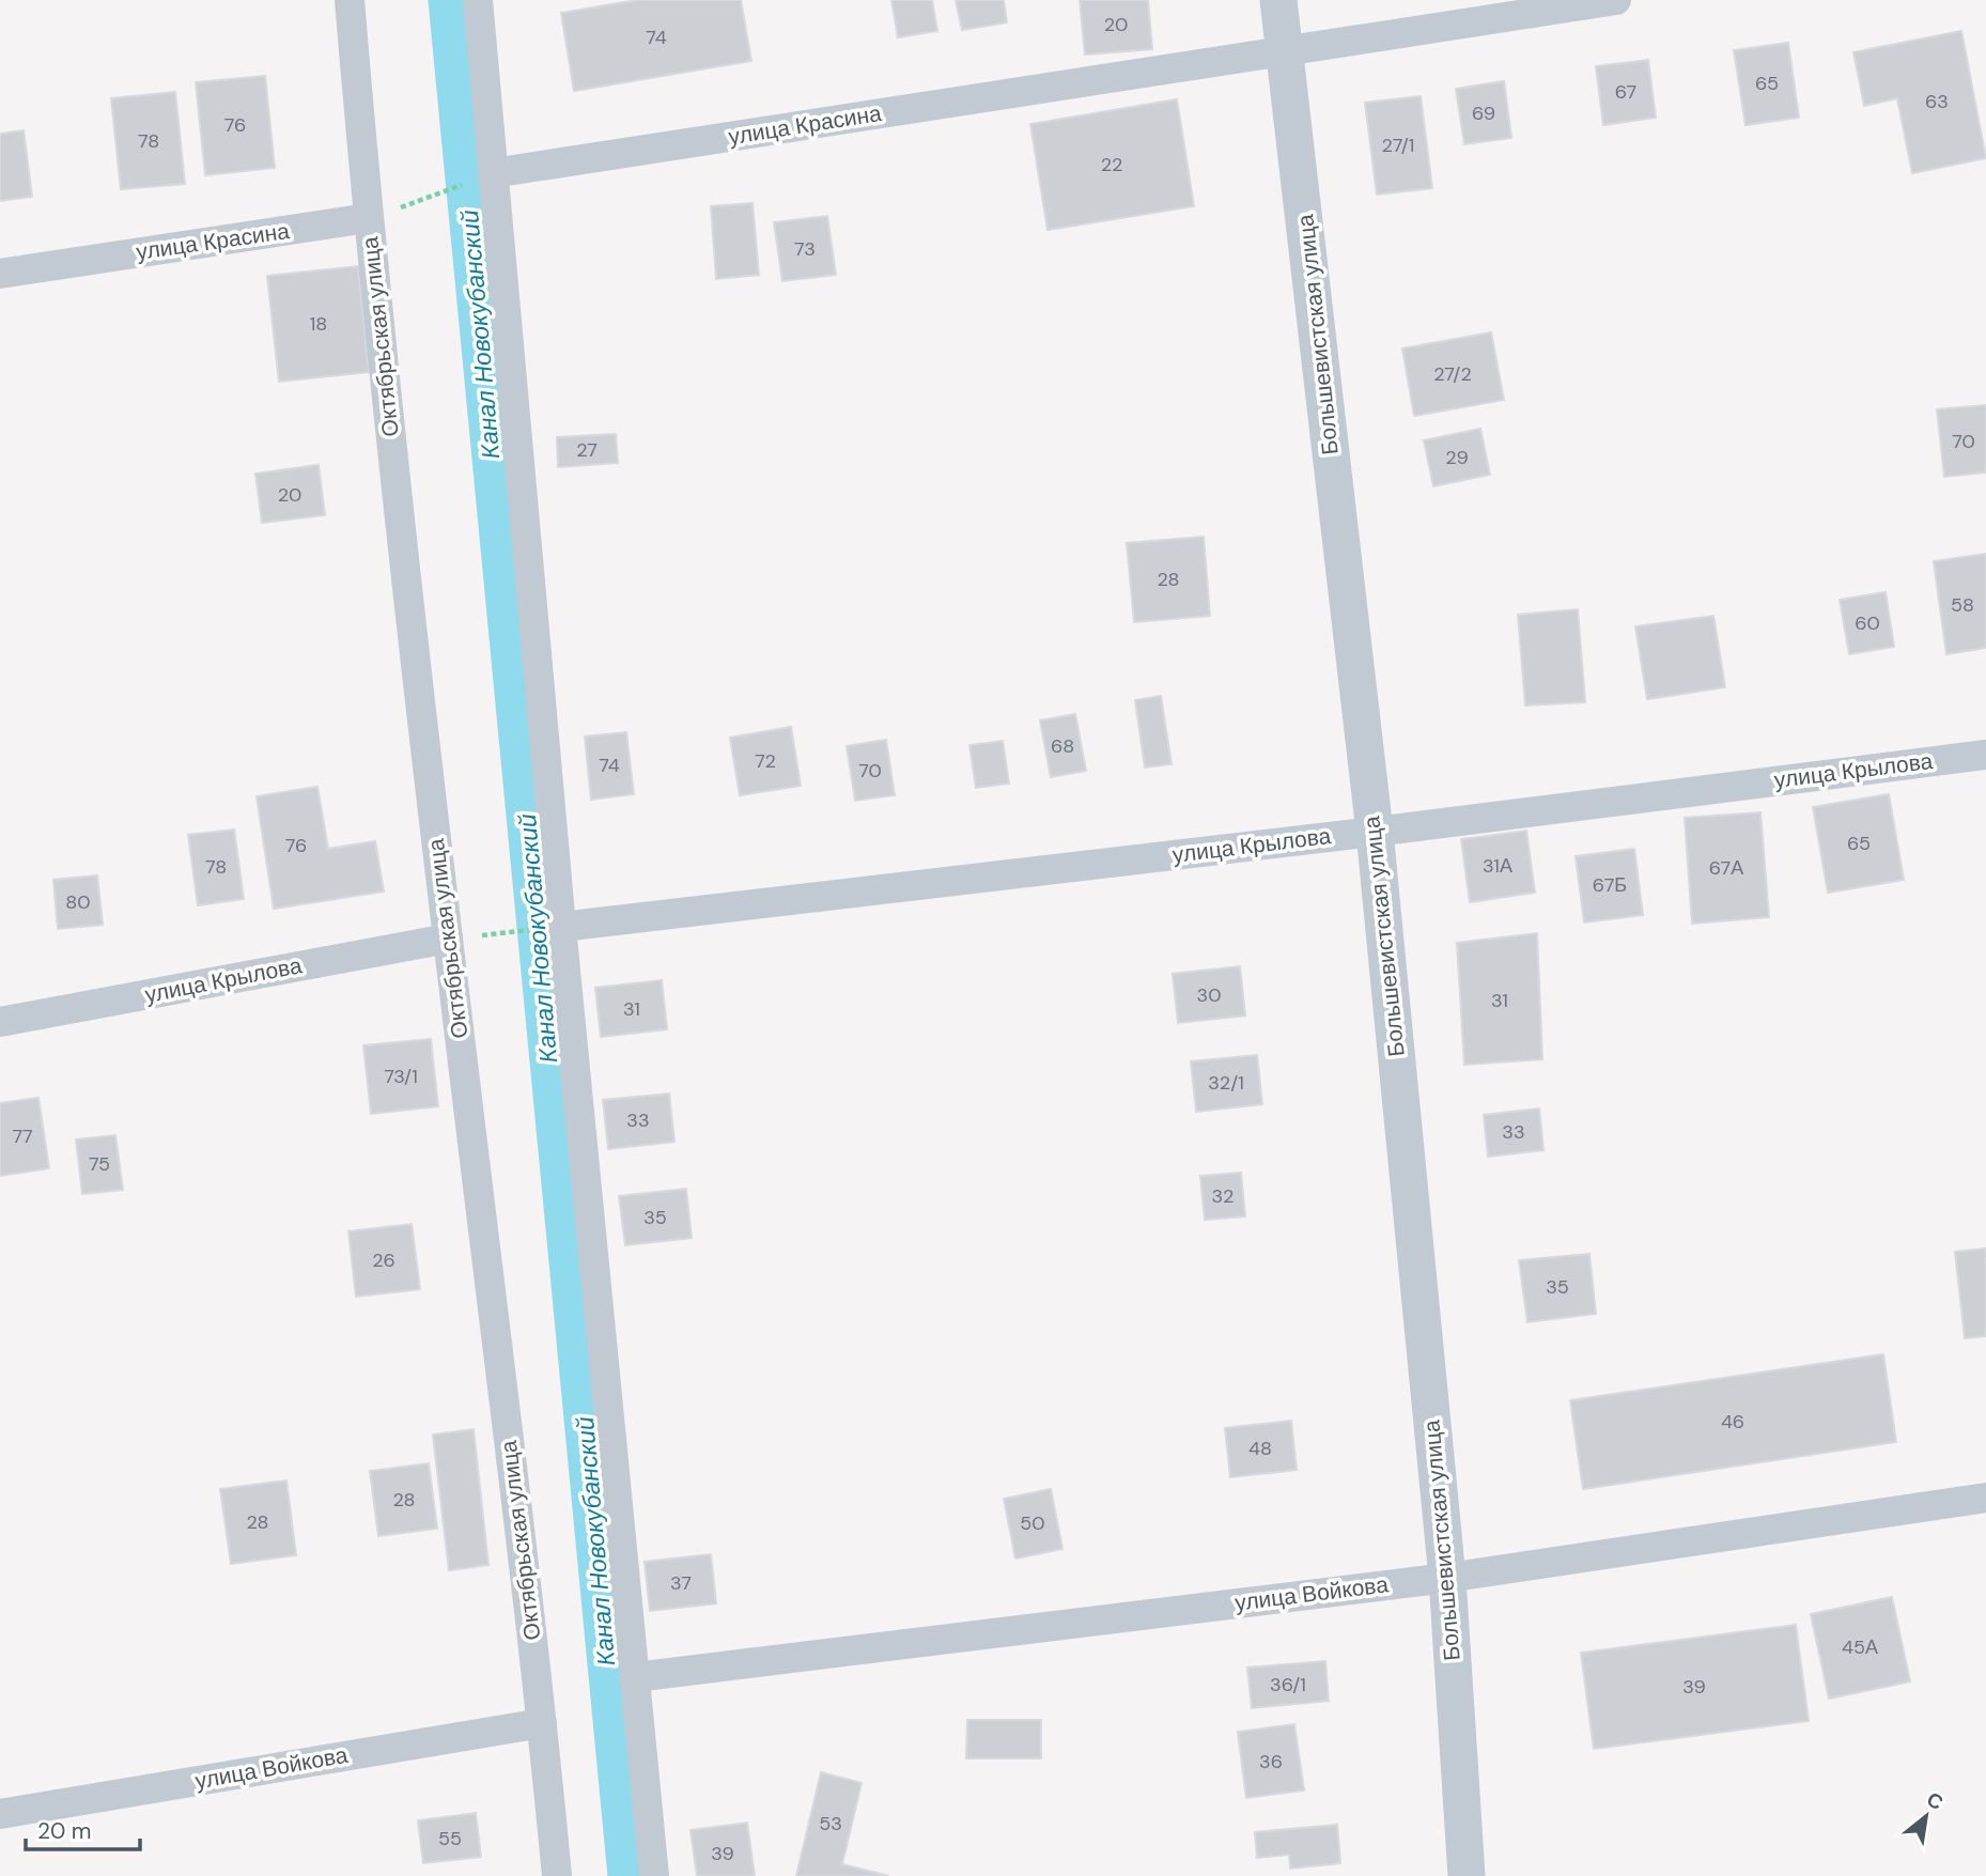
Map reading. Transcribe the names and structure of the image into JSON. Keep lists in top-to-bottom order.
{
  "streets": {
    "street": [
      "улица Красина",
      "Большевистская улица",
      "Октябрьская улица",
      "улица Крылова",
      "улица Войкова"
    ]
  },
  "crossings": [
    ["улица Красина", "Большевистская улица"],
    ["улица Красина", "Октябрьская улица"],
    ["Большевистская улица", "улица Крылова"],
    ["Большевистская улица", "улица Войкова"],
    ["Октябрьская улица", "улица Крылова"],
    ["Октябрьская улица", "улица Войкова"]
  ],
  "water": ["Канал Новокубанский"],
  "house_numbers": [
    "20",
    "74",
    "65",
    "67",
    "63",
    "69",
    "76",
    "78",
    "27/1",
    "22",
    "73",
    "18",
    "27/2",
    "70",
    "27",
    "29",
    "20",
    "28",
    "58",
    "60",
    "68",
    "72",
    "74",
    "70",
    "65",
    "76",
    "31А",
    "78",
    "67А",
    "67Б",
    "80",
    "30",
    "31",
    "31",
    "73/1",
    "32/1",
    "33",
    "33",
    "77",
    "75",
    "32",
    "35",
    "26",
    "35",
    "46",
    "48",
    "28",
    "28",
    "50",
    "37",
    "45А",
    "36/1",
    "39",
    "36",
    "53",
    "55",
    "39"
  ],
  "scale_bar": "20 m",
  "north": "top right"
}
